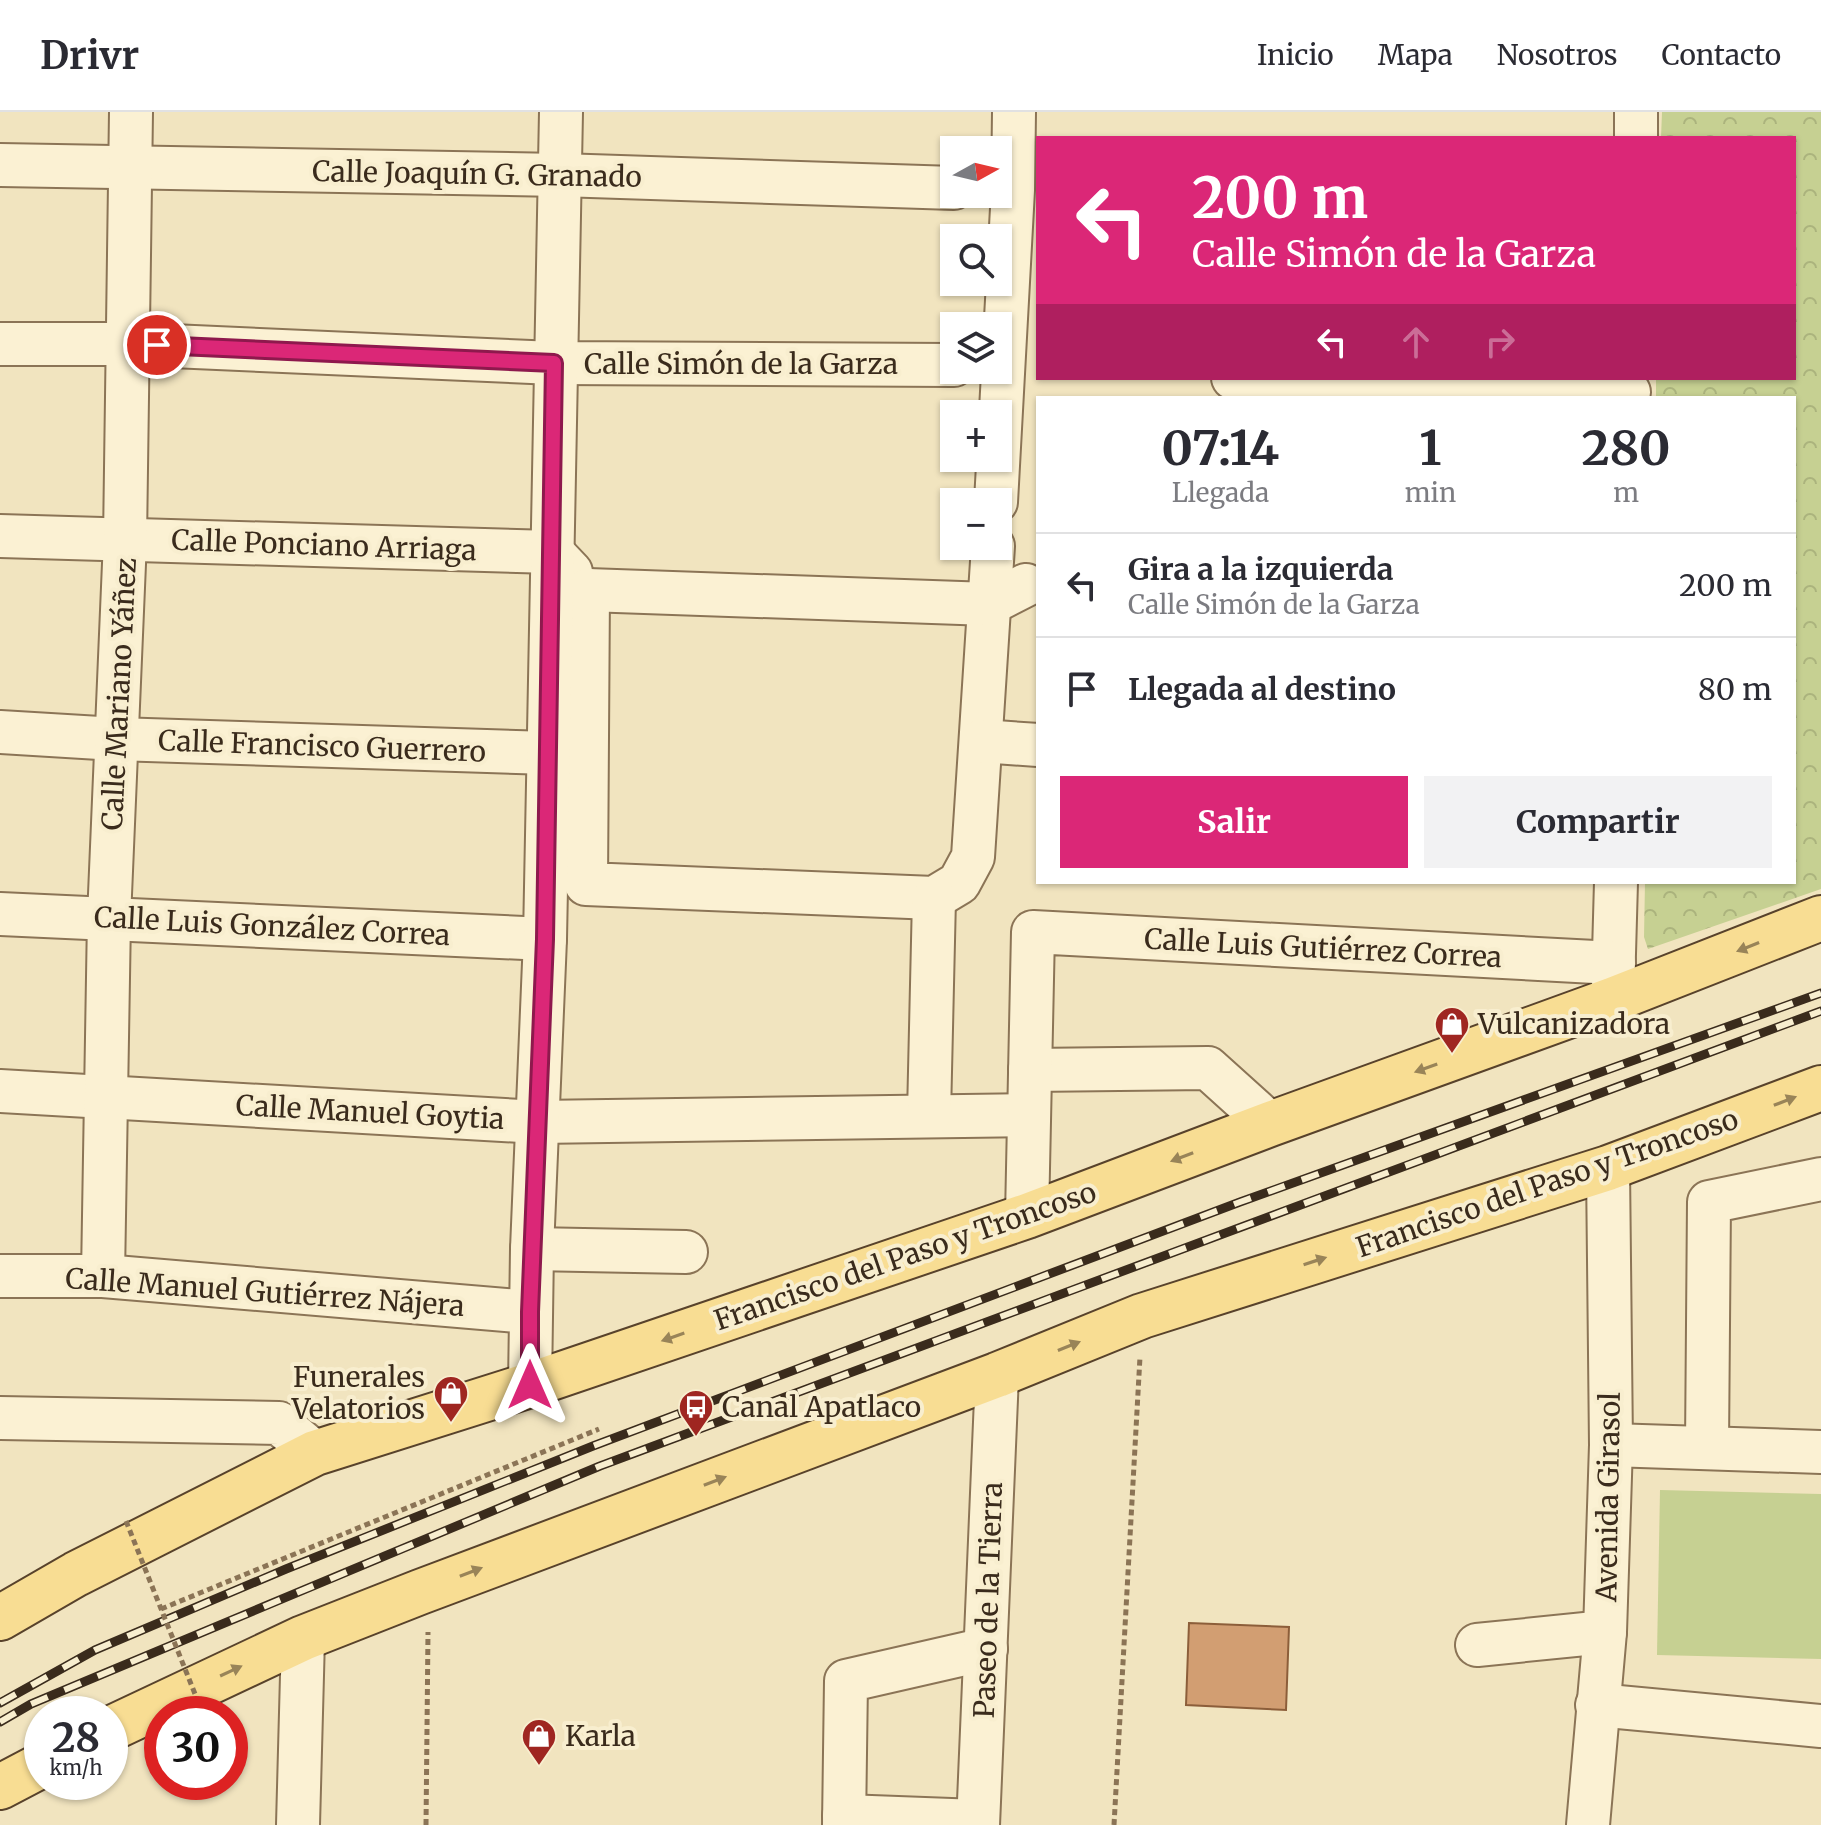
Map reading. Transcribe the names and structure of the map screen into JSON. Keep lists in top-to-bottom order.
{
  "streets": {
    "main road": ["Francisco del Paso y Troncoso"],
    "street": [
      "Calle Joaquín G. Granado",
      "Calle Simón de la Garza",
      "Calle Ponciano Arriaga",
      "Calle Mariano Yáñez",
      "Calle Francisco Guerrero",
      "Calle Luis González Correa",
      "Calle Luis Gutiérrez Correa",
      "Calle Manuel Goytia",
      "Calle Manuel Gutiérrez Nájera",
      "Avenida Girasol",
      "Paseo de la Tierra"
    ]
  },
  "crossings": [
    ["Calle Joaquín G. Granado", "Calle Mariano Yáñez"],
    ["Calle Simón de la Garza", "Calle Mariano Yáñez"],
    ["Calle Ponciano Arriaga", "Calle Mariano Yáñez"],
    ["Calle Mariano Yáñez", "Calle Francisco Guerrero"],
    ["Calle Mariano Yáñez", "Calle Luis González Correa"],
    ["Calle Mariano Yáñez", "Calle Manuel Goytia"],
    ["Calle Mariano Yáñez", "Calle Manuel Gutiérrez Nájera"],
    ["Calle Luis Gutiérrez Correa", "Francisco del Paso y Troncoso"],
    ["Francisco del Paso y Troncoso", "Avenida Girasol"],
    ["Francisco del Paso y Troncoso", "Paseo de la Tierra"]
  ],
  "places": {
    "shop": ["Vulcanizadora", "Funerales Velatorios", "Karla"],
    "bus stop": ["Canal Apatlaco"]
  },
  "north": "right",
  "page": {
    "header": "Drivr",
    "nav": [
      "Inicio",
      "Mapa",
      "Nosotros",
      "Contacto"
    ],
    "map_buttons": ["+", "−"],
    "turn": ["200 m", "Calle Simón de la Garza"],
    "eta": [
      "07:14",
      "Llegada",
      "1",
      "min",
      "280",
      "m"
    ],
    "list": [
      {
        "name": "Gira a la izquierda",
        "note": "Calle Simón de la Garza",
        "value": "200 m"
      },
      {
        "name": "Llegada al destino",
        "value": "80 m"
      }
    ],
    "buttons": ["Salir", "Compartir"],
    "speed": "28 km/h",
    "limit": "30"
  }
}
